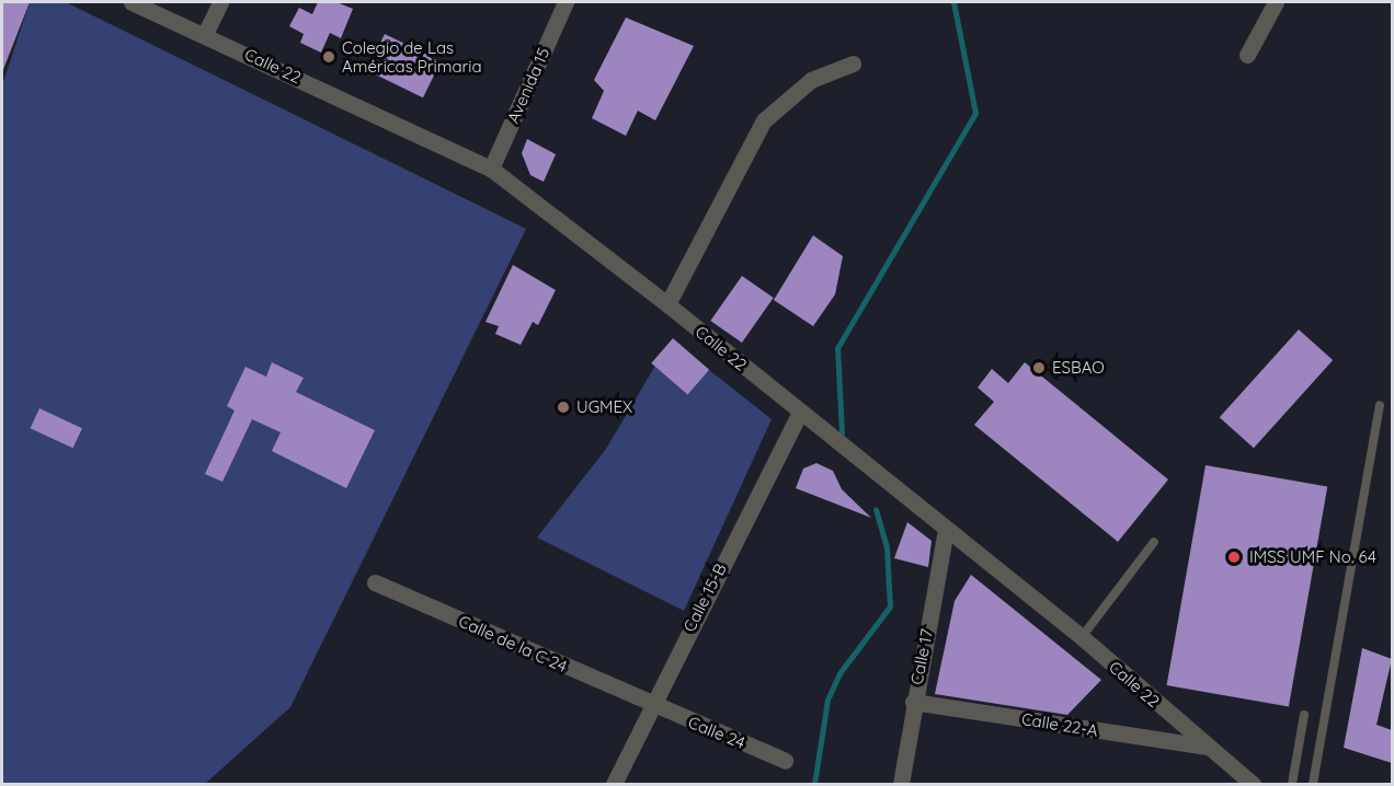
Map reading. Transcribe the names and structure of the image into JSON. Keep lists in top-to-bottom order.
{
  "streets": {
    "street": [
      "Calle 22",
      "Avenida 15",
      "Calle 15-B",
      "Calle de la C 24",
      "Calle 17",
      "Calle 22-A",
      "Calle 24"
    ]
  },
  "crossings": [
    ["Calle 22", "Avenida 15"],
    ["Calle 22", "Calle 15-B"],
    ["Calle 22", "Calle 17"],
    ["Calle 22", "Calle 22-A"],
    ["Calle 15-B", "Calle de la C 24"],
    ["Calle 15-B", "Calle 24"],
    ["Calle de la C 24", "Calle 24"],
    ["Calle 17", "Calle 22-A"]
  ],
  "places": [
    "Colegio de Las Américas Primaria",
    "ESBAO",
    "UGMEX",
    "IMSS UMF No. 64"
  ]
}
